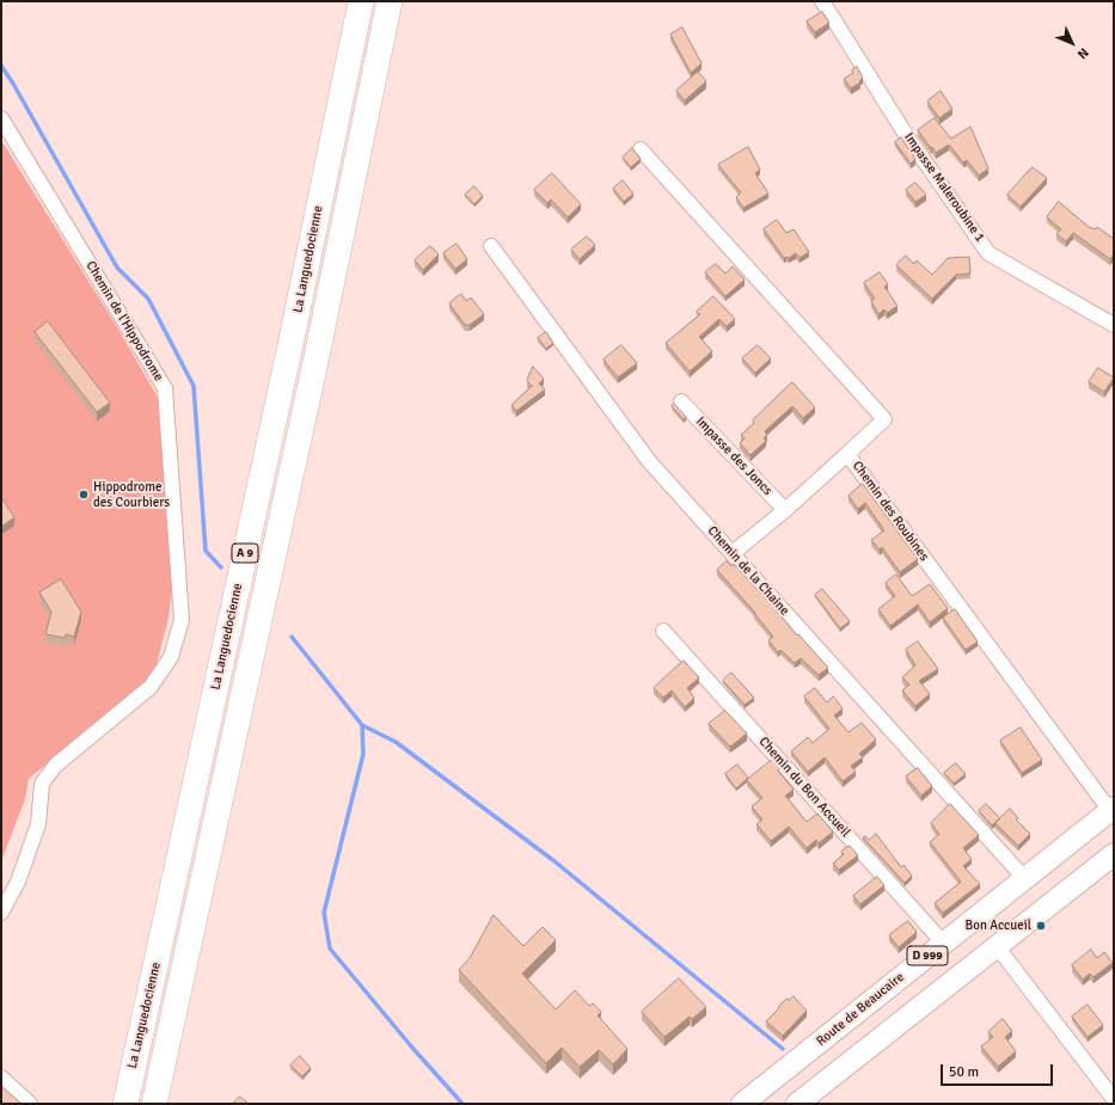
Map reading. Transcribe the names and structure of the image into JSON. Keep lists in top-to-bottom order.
{
  "streets": {
    "highway": ["La Languedocienne", "A 9"],
    "main road": ["D 999", "Route de Beaucaire"],
    "street": [
      "Impasse Maleroubine 1",
      "Chemin de l'Hippodrome",
      "Impasse des Joncs",
      "Chemin des Roubines",
      "Chemin de la Chaine",
      "Chemin du Bon Accueil"
    ]
  },
  "crossings": [
    ["Chemin des Roubines", "Route de Beaucaire"],
    ["Chemin de la Chaine", "Route de Beaucaire"],
    ["Chemin du Bon Accueil", "Route de Beaucaire"]
  ],
  "places": ["Hippodrome des Courbiers", "Bon Accueil"],
  "scale_bar": "50 m",
  "north": "bottom right"
}
